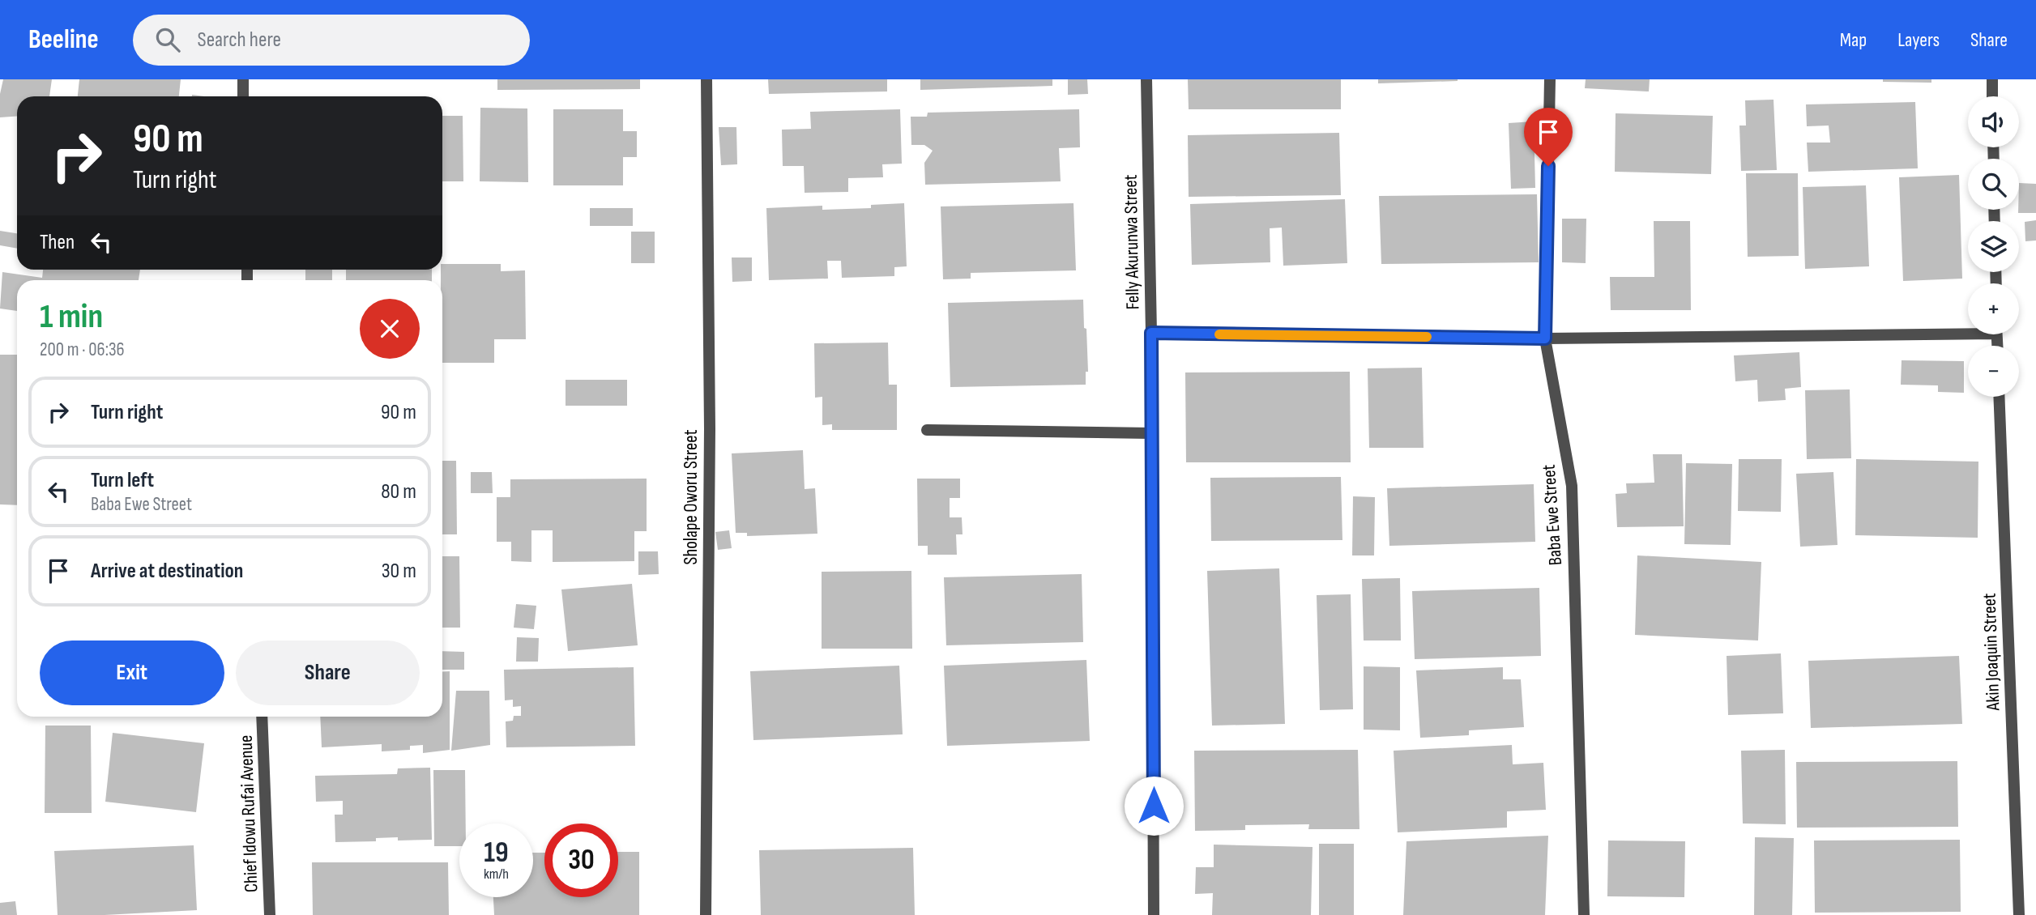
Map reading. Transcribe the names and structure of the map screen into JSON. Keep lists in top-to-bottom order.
{
  "streets": {
    "street": [
      "Felly Akurunwa Street",
      "Sholape Oworu Street",
      "Baba Ewe Street",
      "Akin Joaquin Street",
      "Chief Idowu Rufai Avenue"
    ]
  },
  "page": {
    "header": "Beeline",
    "search": "Search here",
    "nav": ["Map", "Layers", "Share"],
    "map_buttons": ["+", "−"],
    "turn": ["90 m", "Turn right"],
    "then": "Then",
    "heading": ["1 min", "200 m · 06:36"],
    "list": [
      {
        "name": "Turn right",
        "value": "90 m"
      },
      {
        "name": "Turn left",
        "note": "Baba Ewe Street",
        "value": "80 m"
      },
      {
        "name": "Arrive at destination",
        "value": "30 m"
      }
    ],
    "buttons": ["Exit", "Share"],
    "speed": "19 km/h",
    "limit": "30"
  }
}
